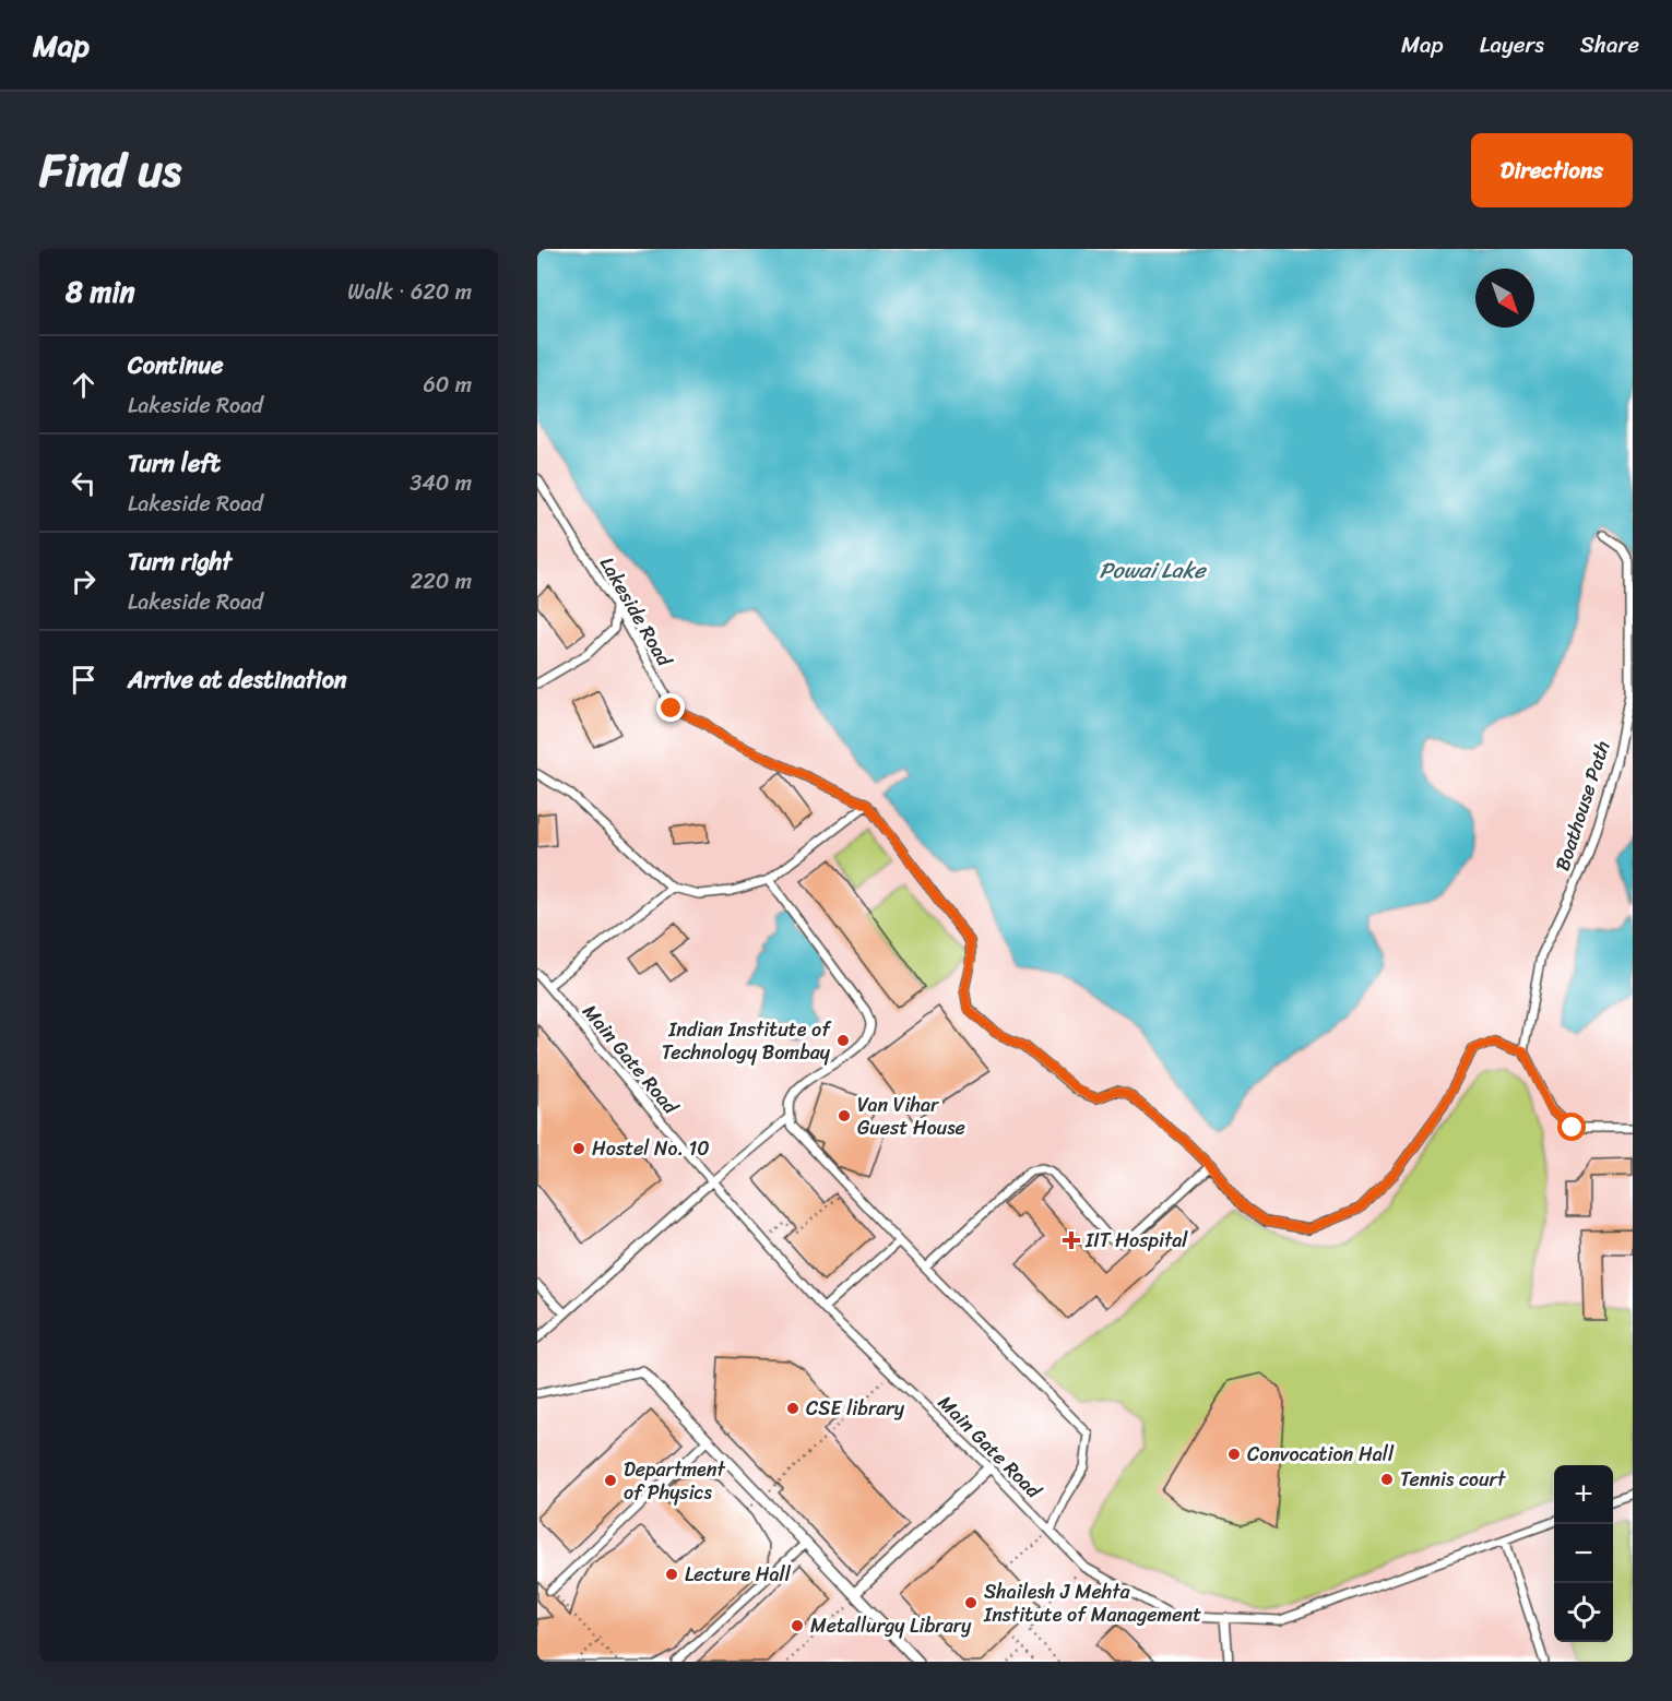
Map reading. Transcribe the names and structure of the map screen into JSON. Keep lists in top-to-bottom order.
{
  "streets": {
    "lane": ["Lakeside Road", "Boathouse Path", "Main Gate Road"]
  },
  "crossings": [
    ["Lakeside Road", "Boathouse Path"]
  ],
  "water": ["Powai Lake"],
  "places": {
    "other": [
      "Indian Institute of Technology Bombay",
      "Van Vihar Guest House",
      "Hostel No. 10",
      "CSE library",
      "Convocation Hall",
      "Tennis court",
      "Department of Physics",
      "Lecture Hall",
      "Shailesh J Mehta Institute of Management",
      "Metallurgy Library"
    ],
    "health": ["IIT Hospital"]
  },
  "north": "bottom right",
  "page": {
    "header": "Map",
    "nav": ["Map", "Layers", "Share"],
    "title": "Find us",
    "buttons": "Directions",
    "heading": ["8 min", "Walk · 620 m"],
    "list": [
      ["Continue", "Lakeside Road", "60 m"],
      ["Turn left", "Lakeside Road", "340 m"],
      ["Turn right", "Lakeside Road", "220 m"],
      "Arrive at destination"
    ],
    "map_buttons": ["+", "−"]
  }
}
